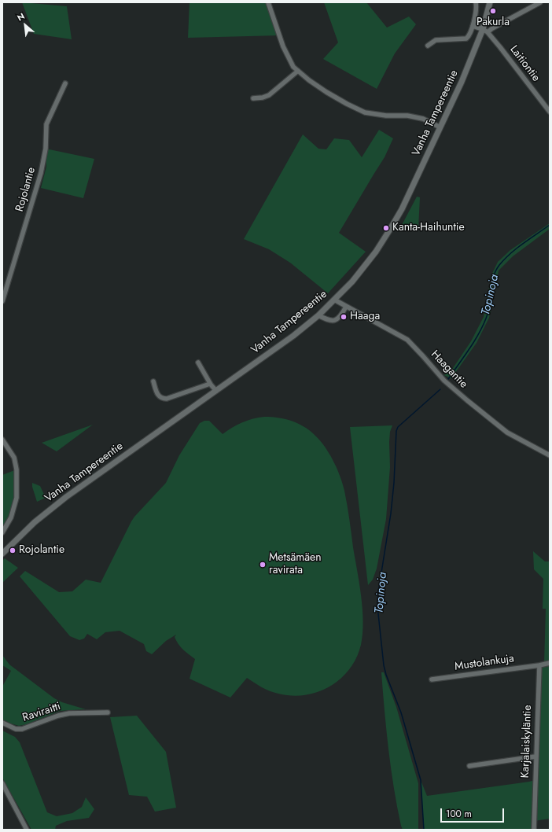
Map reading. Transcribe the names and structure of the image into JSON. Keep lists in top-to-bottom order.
{
  "streets": {
    "main road": ["Vanha Tampereentie"],
    "street": [
      "Laitiontie",
      "Rojolantie",
      "Haagantie",
      "Mustolankuja",
      "Raviraitti",
      "Karjalaiskyläntie"
    ]
  },
  "crossings": [
    ["Laitiontie", "Vanha Tampereentie"],
    ["Vanha Tampereentie", "Haagantie"],
    ["Mustolankuja", "Karjalaiskyläntie"]
  ],
  "water": ["Topinoja"],
  "places": [
    "Pakurla",
    "Kanta-Haihuntie",
    "Haaga",
    "Rojolantie",
    "Metsämäen ravirata"
  ],
  "scale_bar": "100 m",
  "north": "top left"
}
